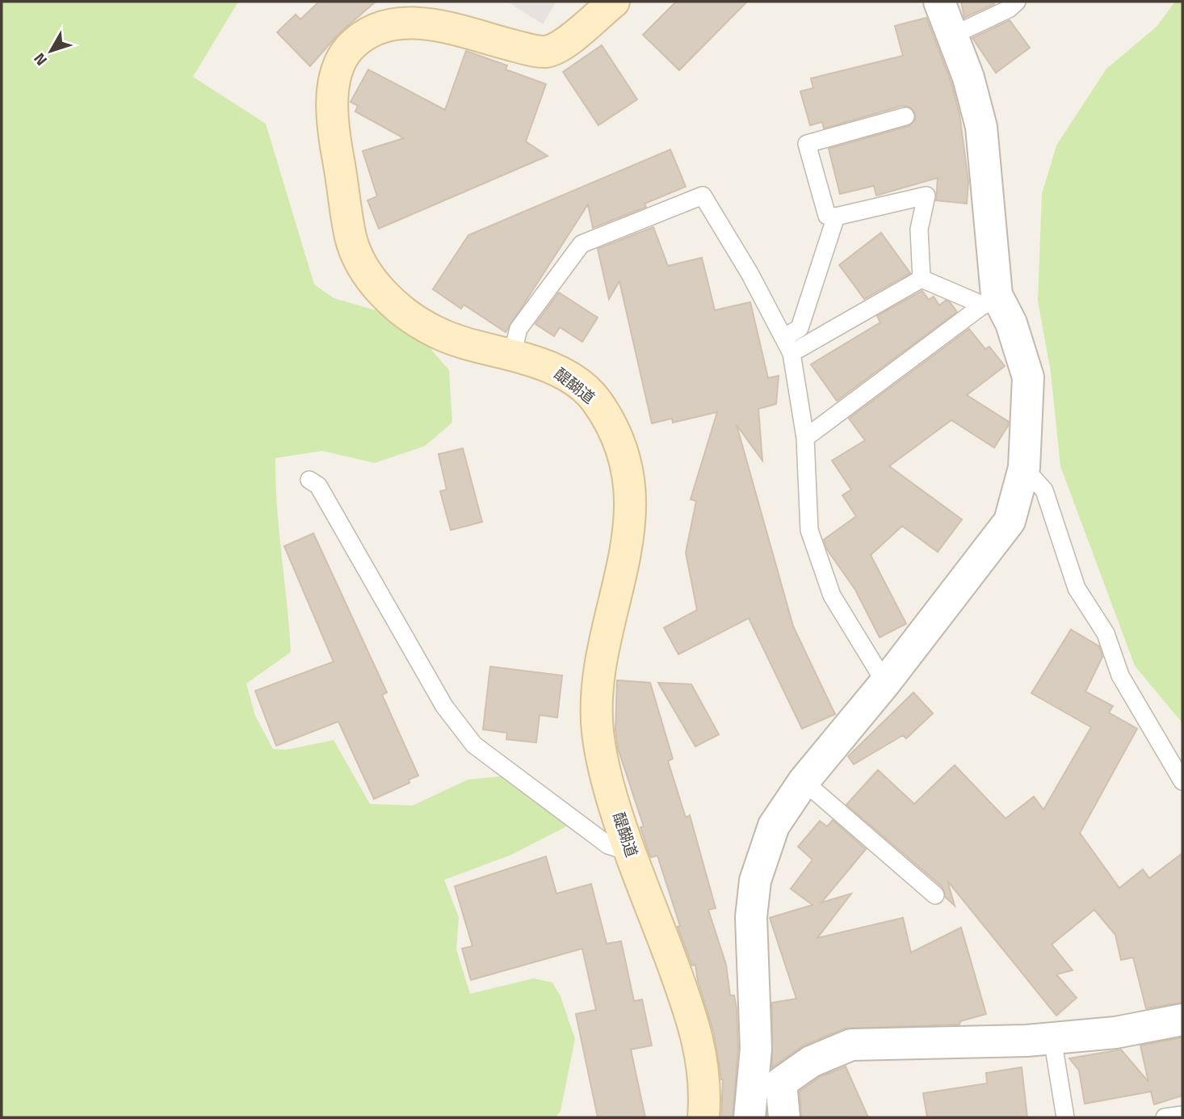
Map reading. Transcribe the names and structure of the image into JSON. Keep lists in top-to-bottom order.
{
  "streets": {
    "main road": ["醍醐道"]
  },
  "north": "bottom left"
}
